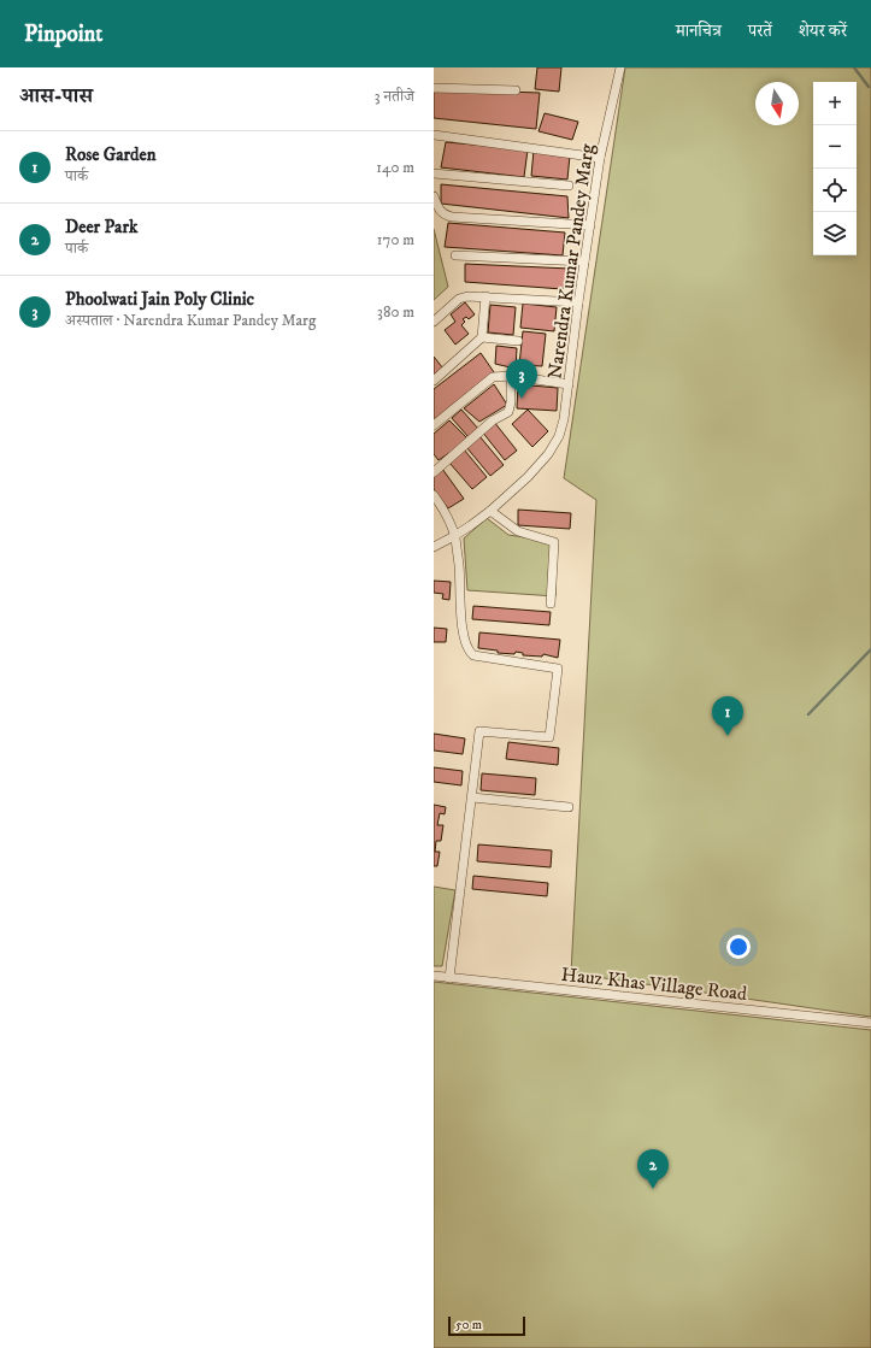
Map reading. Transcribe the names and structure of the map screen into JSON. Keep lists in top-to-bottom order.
{
  "streets": {
    "street": ["Narendra Kumar Pandey Marg", "Hauz Khas Village Road"]
  },
  "scale_bar": "50 m",
  "north": "bottom",
  "page": {
    "header": "Pinpoint",
    "nav": ["मानचित्र", "परतें", "शेयर करें"],
    "heading": ["आस-पास", "3 नतीजे"],
    "map_buttons": ["+", "−"],
    "list": [
      {
        "mark": "1",
        "name": "Rose Garden",
        "note": "पार्क",
        "value": "140 m"
      },
      {
        "mark": "2",
        "name": "Deer Park",
        "note": "पार्क",
        "value": "170 m"
      },
      {
        "mark": "3",
        "name": "Phoolwati Jain Poly Clinic",
        "note": "अस्पताल · Narendra Kumar Pandey Marg",
        "value": "380 m"
      }
    ],
    "pins": ["3", "1", "2"],
    "scale": "50 m"
  }
}
